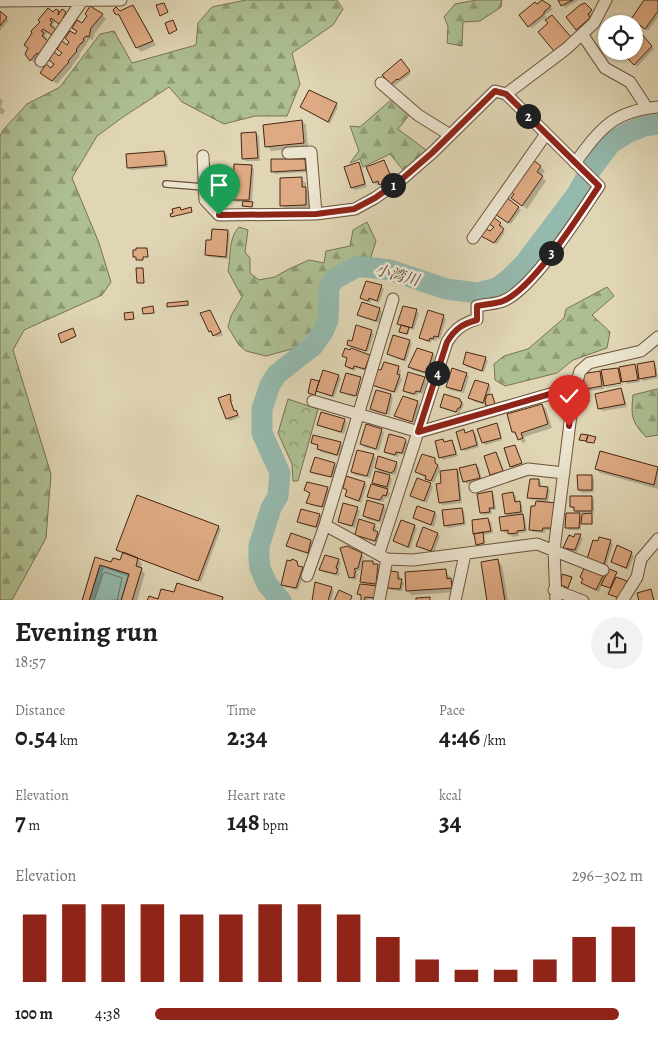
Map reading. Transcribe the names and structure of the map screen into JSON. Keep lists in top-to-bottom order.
{
  "water": ["小湾川"],
  "page": {
    "pins": [
      "2",
      "1",
      "3",
      "4"
    ],
    "heading": ["Evening run", "18:57"],
    "stats": [
      ["Distance", "0.54 km"],
      ["Time", "2:34"],
      ["Pace", "4:46 /km"],
      ["Elevation", "7 m"],
      ["Heart rate", "148 bpm"],
      ["kcal", "34"]
    ],
    "chart": ["Elevation", "296–302 m"],
    "list": [
      {
        "name": "100 m",
        "note": "4:38"
      }
    ]
  }
}
